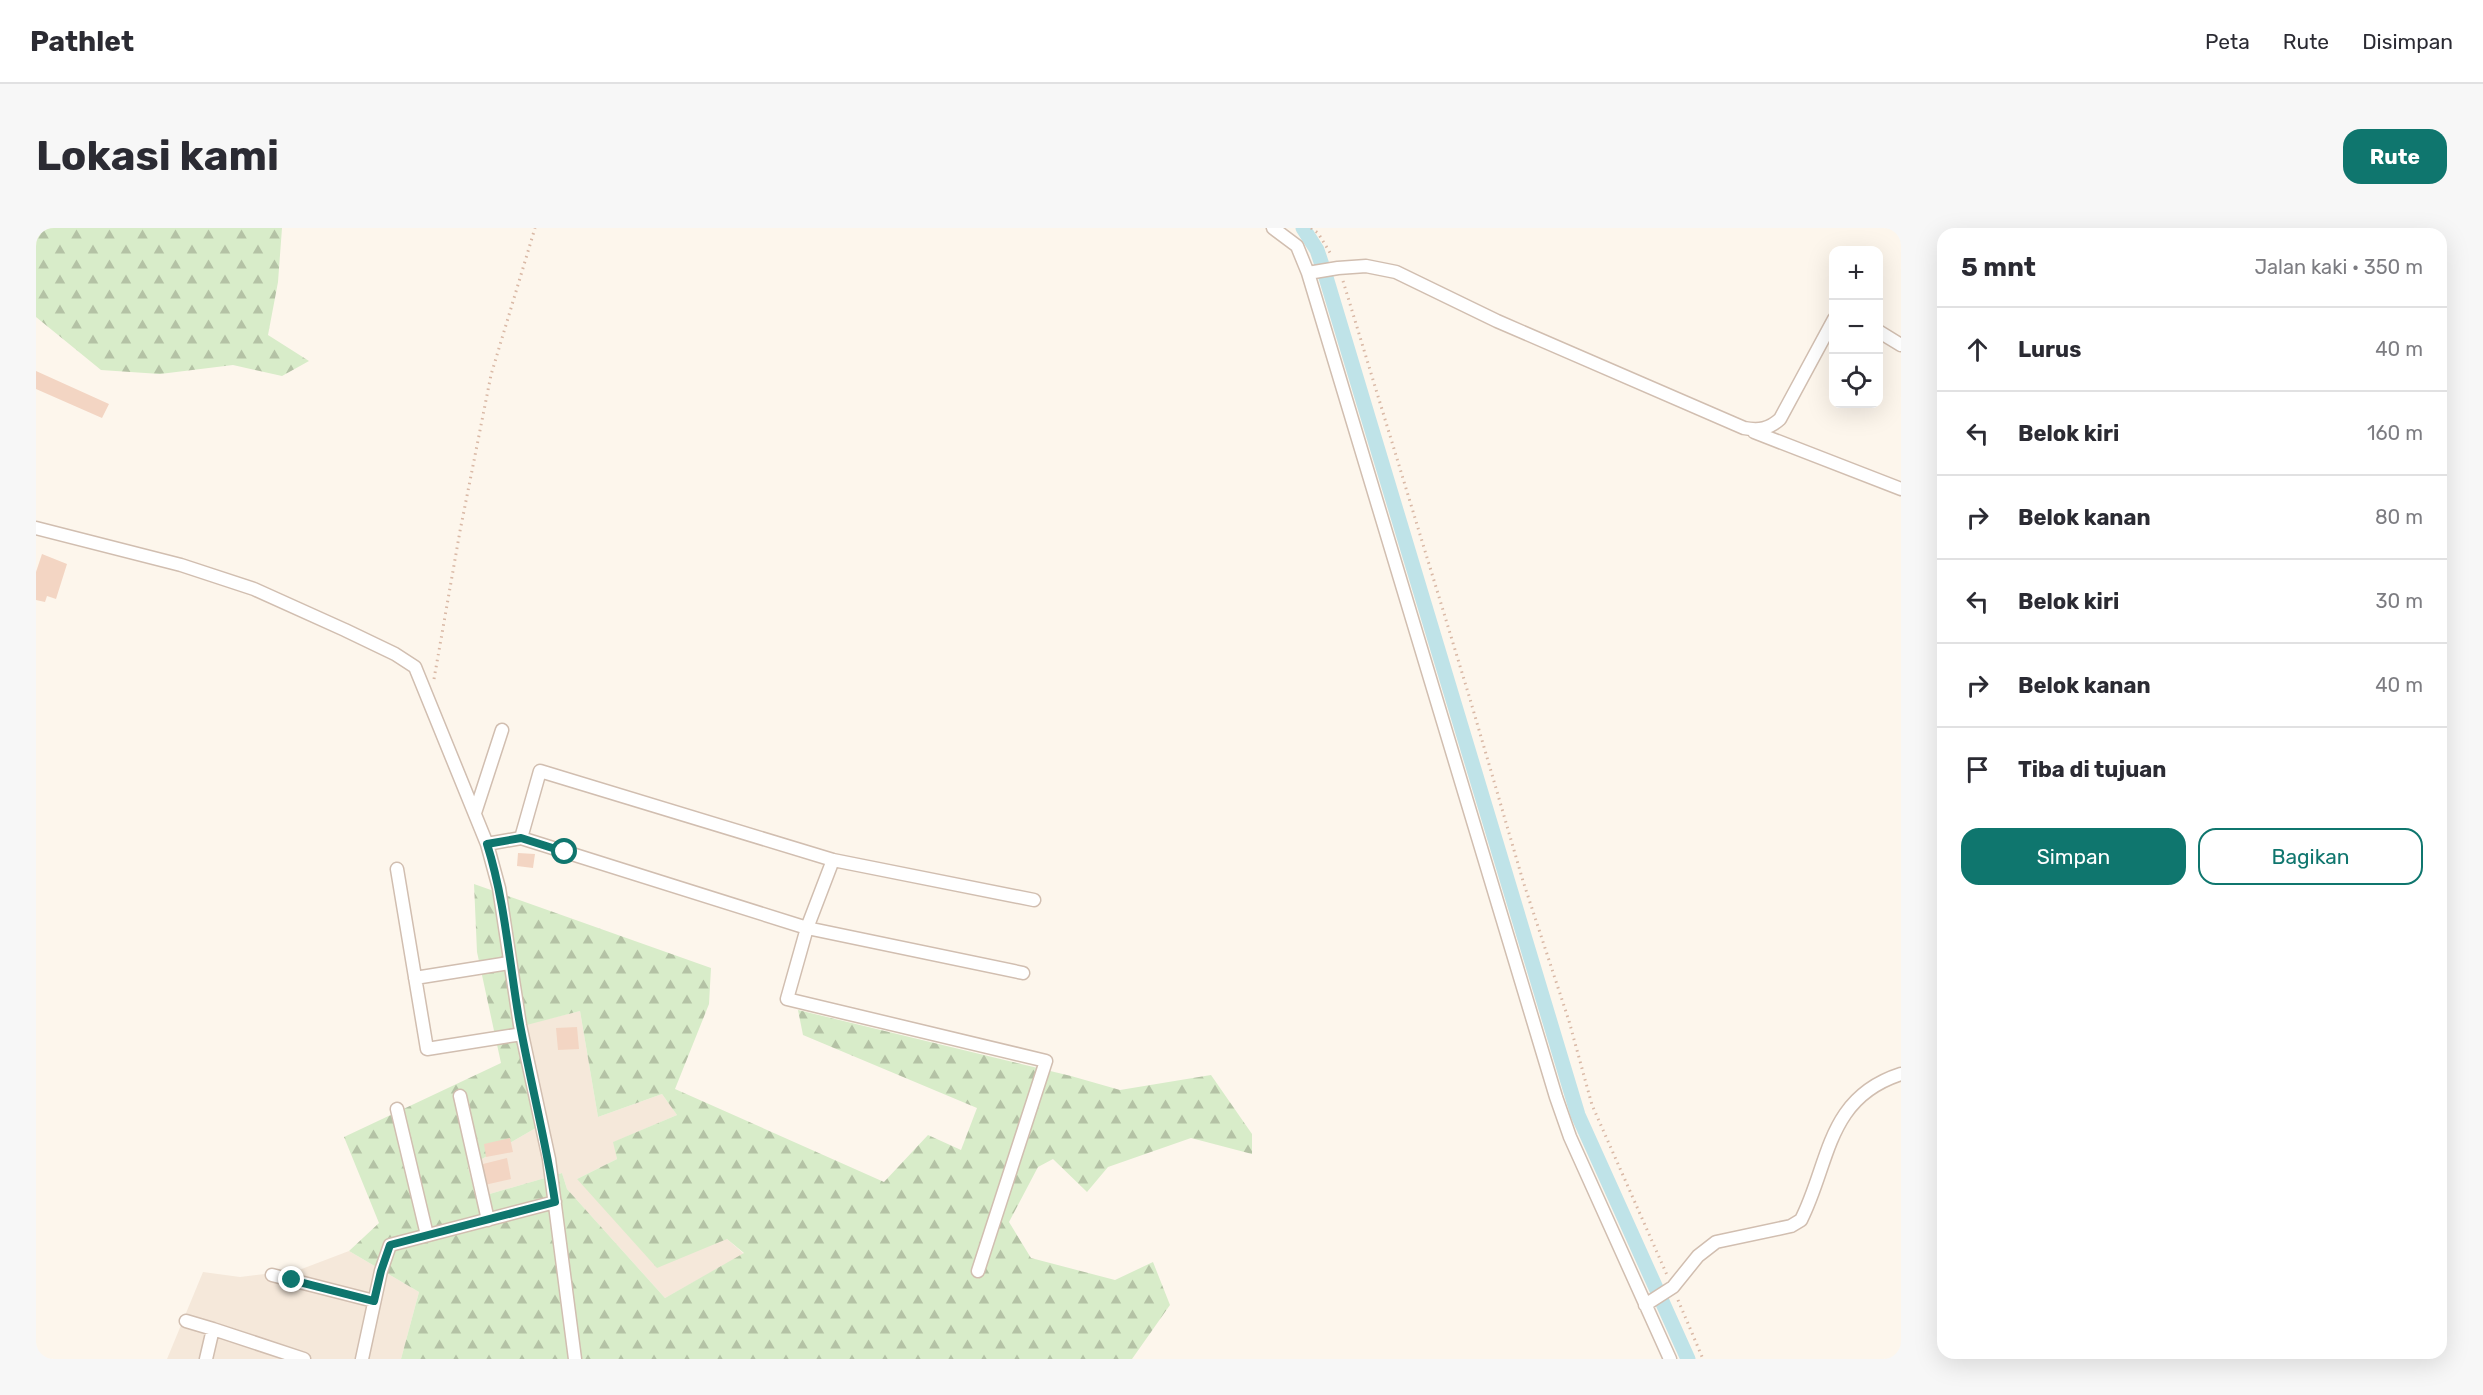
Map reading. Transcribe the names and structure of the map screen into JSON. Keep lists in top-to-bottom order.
{
  "page": {
    "header": "Pathlet",
    "nav": ["Peta", "Rute", "Disimpan"],
    "buttons": [
      "Rute",
      ["Simpan", "Bagikan"]
    ],
    "title": "Lokasi kami",
    "heading": ["5 mnt", "Jalan kaki · 350 m"],
    "map_buttons": ["+", "−"],
    "list": [
      ["Lurus", "40 m"],
      ["Belok kiri", "160 m"],
      ["Belok kanan", "80 m"],
      ["Belok kiri", "30 m"],
      ["Belok kanan", "40 m"],
      "Tiba di tujuan"
    ]
  }
}
